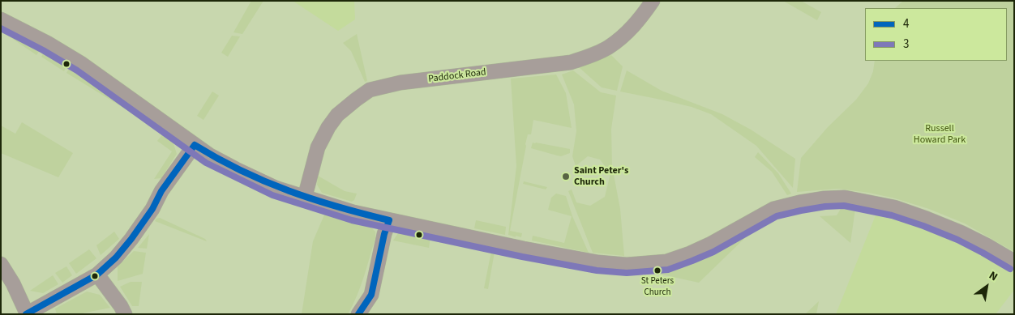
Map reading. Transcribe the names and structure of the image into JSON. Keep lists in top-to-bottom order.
{
  "streets": {
    "street": ["Paddock Road"]
  },
  "parks": ["Russell Howard Park"],
  "places": ["Saint Peter's Church", "St Peters Church"],
  "lines": ["transit line 3", "transit line 4"],
  "legend": ["4", "3"],
  "north": "top right"
}
